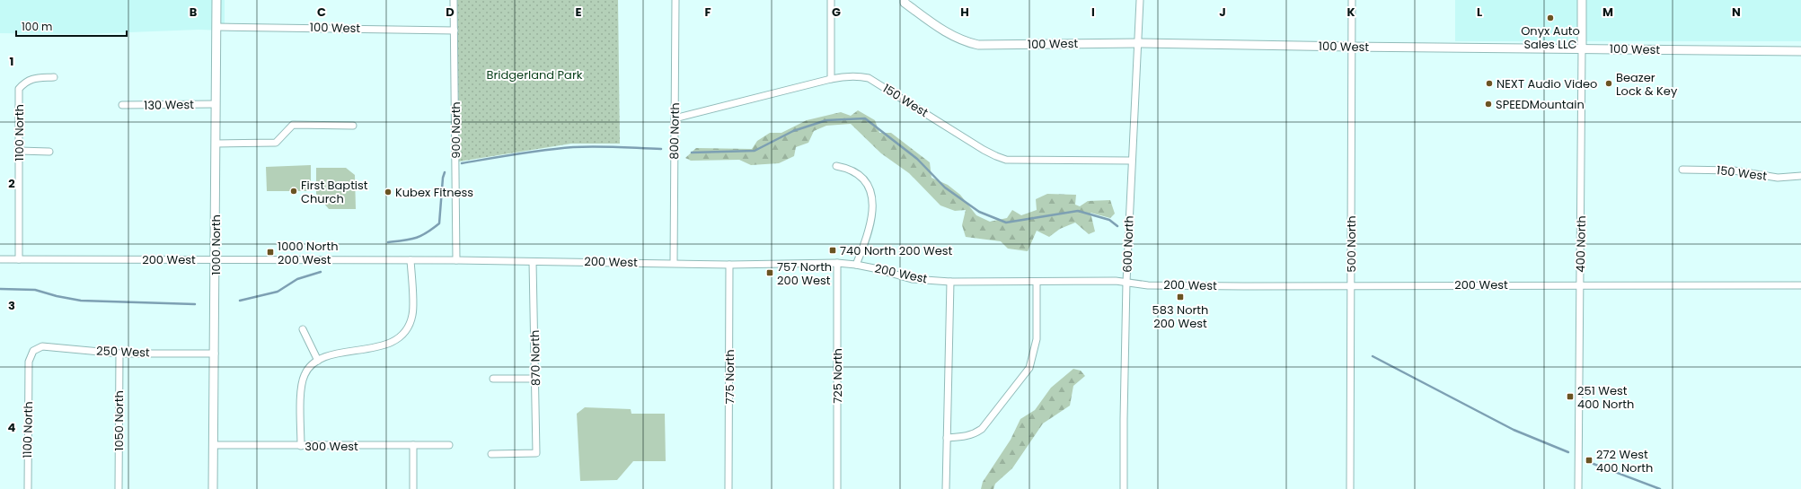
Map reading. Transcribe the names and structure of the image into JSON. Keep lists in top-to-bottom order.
{
  "streets": {
    "street": [
      "100 West",
      "150 West",
      "130 West",
      "900 North",
      "800 North",
      "1100 North",
      "600 North",
      "500 North",
      "400 North",
      "1000 North",
      "200 West",
      "250 West",
      "870 North",
      "725 North",
      "775 North",
      "1050 North",
      "300 West"
    ]
  },
  "crossings": [
    ["100 West", "900 North"],
    ["100 West", "600 North"],
    ["100 West", "500 North"],
    ["100 West", "400 North"],
    ["100 West", "1000 North"],
    ["150 West", "800 North"],
    ["150 West", "600 North"],
    ["130 West", "1000 North"],
    ["900 North", "200 West"],
    ["800 North", "200 West"],
    ["1100 North", "200 West"],
    ["1100 North", "250 West"],
    ["600 North", "200 West"],
    ["500 North", "200 West"],
    ["400 North", "200 West"],
    ["1000 North", "200 West"],
    ["1000 North", "250 West"],
    ["1000 North", "300 West"],
    ["200 West", "870 North"],
    ["200 West", "725 North"],
    ["200 West", "775 North"],
    ["250 West", "1050 North"]
  ],
  "parks": ["Bridgerland Park"],
  "places": {
    "other": [
      "Onyx Auto Sales LLC",
      "NEXT Audio Video",
      "Beazer Lock & Key",
      "SPEEDMountain",
      "First Baptist Church",
      "Kubex Fitness"
    ],
    "transit": [
      "740 North 200 West",
      "1000 North 200 West",
      "757 North 200 West",
      "583 North 200 West",
      "251 West 400 North",
      "272 West 400 North"
    ]
  },
  "scale_bar": "100 m",
  "grid": {
    "columns": [
      "B",
      "C",
      "D",
      "E",
      "F",
      "G",
      "H",
      "I",
      "J",
      "K",
      "L",
      "M",
      "N"
    ],
    "rows": [
      "1",
      "2",
      "3",
      "4"
    ]
  }
}
